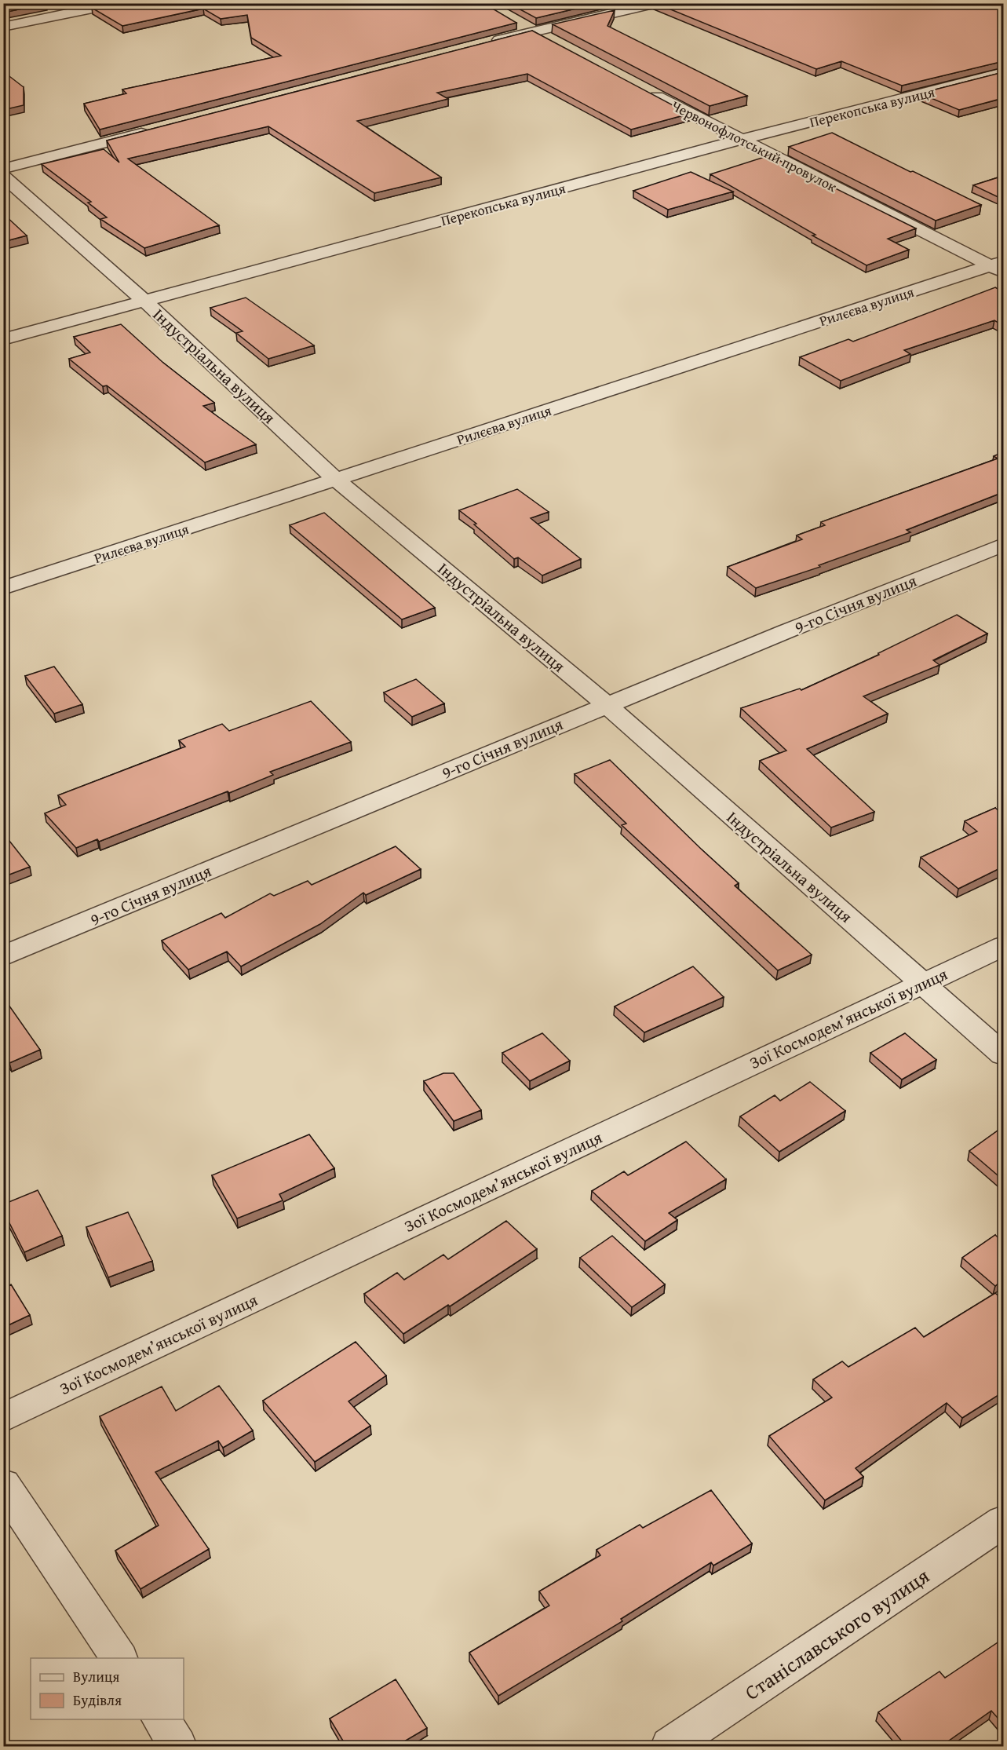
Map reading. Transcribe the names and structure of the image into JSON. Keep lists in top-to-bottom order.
{
  "streets": {
    "street": [
      "Перекопська вулиця",
      "Червонофлотський провулок",
      "Рилєєва вулиця",
      "Індустріальна вулиця",
      "9-го Січня вулиця",
      "Зої Космодем’янської вулиця",
      "Станіславського вулиця"
    ]
  },
  "crossings": [
    ["Перекопська вулиця", "Червонофлотський провулок"],
    ["Перекопська вулиця", "Індустріальна вулиця"],
    ["Червонофлотський провулок", "Рилєєва вулиця"],
    ["Рилєєва вулиця", "Індустріальна вулиця"],
    ["Індустріальна вулиця", "9-го Січня вулиця"],
    ["Індустріальна вулиця", "Зої Космодем’янської вулиця"]
  ],
  "legend": ["Вулиця", "Будівля"]
}
